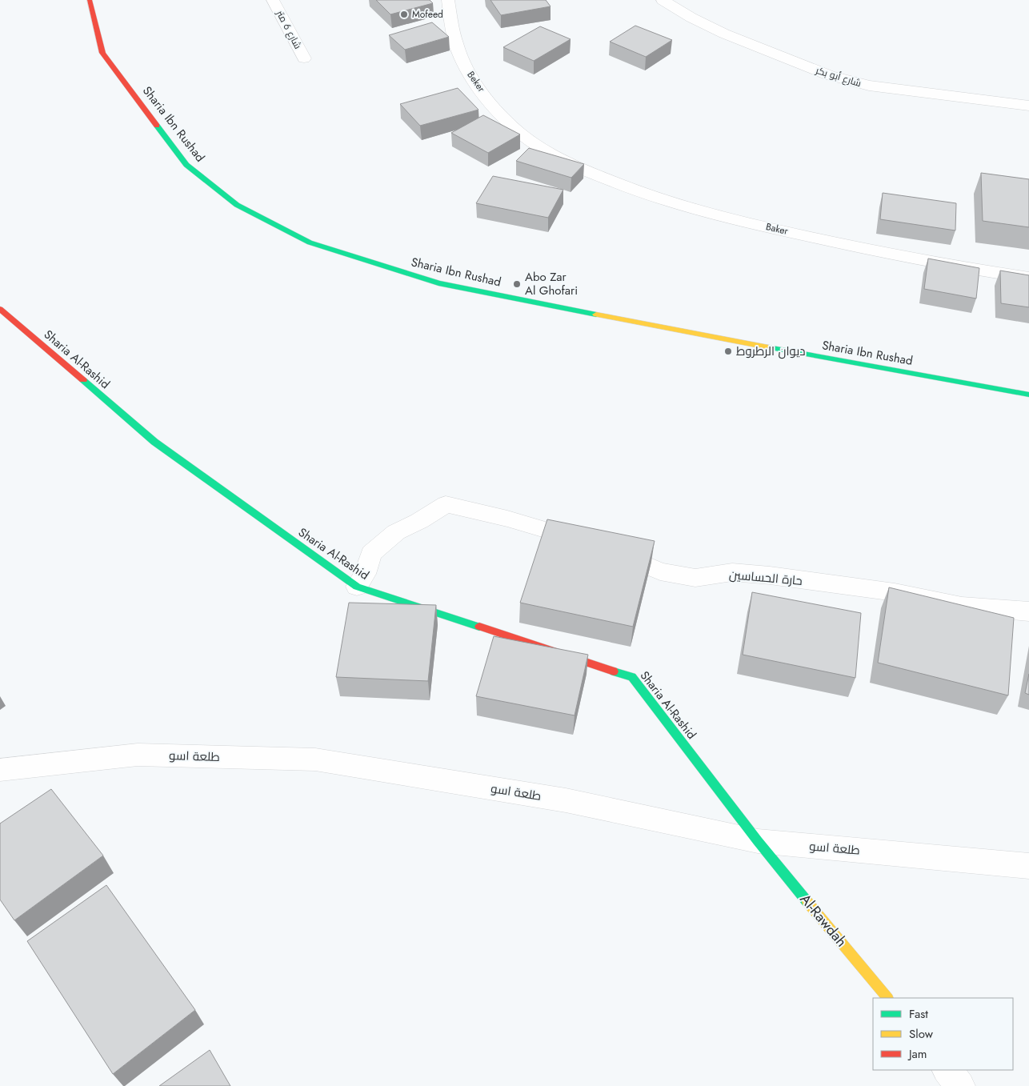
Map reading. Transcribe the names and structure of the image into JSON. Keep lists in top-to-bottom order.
{
  "streets": {
    "street": [
      "شارع 6 متر",
      "شارع أبو بكر",
      "Sharia Ibn Rushad",
      "Baker",
      "Sharia Al-Rashid",
      "حارة الحساسين",
      "طلعة اسو",
      "Al-Rawdah"
    ]
  },
  "crossings": [
    ["Sharia Al-Rashid", "حارة الحساسين"],
    ["Sharia Al-Rashid", "طلعة اسو"],
    ["Sharia Al-Rashid", "Al-Rawdah"],
    ["طلعة اسو", "Al-Rawdah"]
  ],
  "places": ["Mofeed", "Abo Zar Al Ghofari", "ديوان الرطروط"],
  "legend": ["Fast", "Slow", "Jam"]
}
